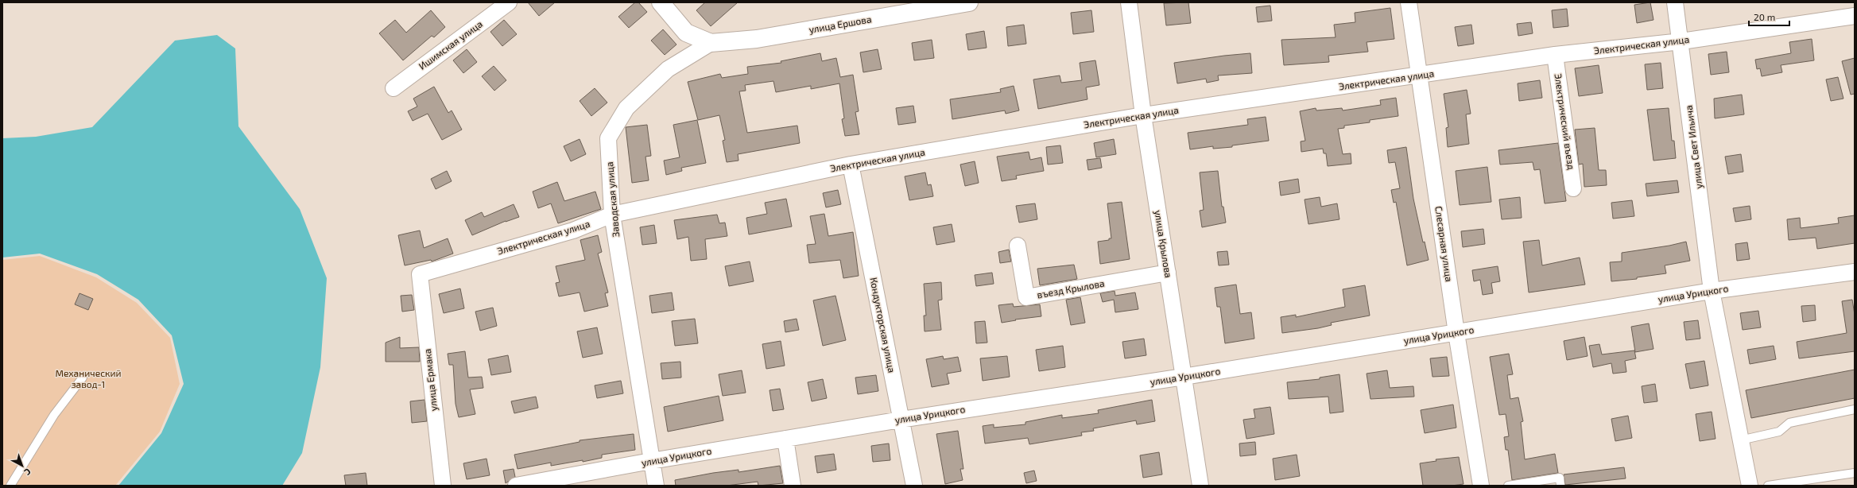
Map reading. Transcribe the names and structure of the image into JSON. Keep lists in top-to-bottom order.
{
  "streets": {
    "street": [
      "улица Ершова",
      "Ишимская улица",
      "Электрическая улица",
      "Электрический въезд",
      "улица Свет Ильича",
      "Заводская улица",
      "улица Крылова",
      "Слесарная улица",
      "въезд Крылова",
      "улица Урицкого",
      "Кондукторская улица",
      "улица Ермака"
    ]
  },
  "crossings": [
    ["улица Ершова", "Заводская улица"],
    ["Электрическая улица", "Электрический въезд"],
    ["Электрическая улица", "улица Свет Ильича"],
    ["Электрическая улица", "Заводская улица"],
    ["Электрическая улица", "улица Крылова"],
    ["Электрическая улица", "Слесарная улица"],
    ["Электрическая улица", "Кондукторская улица"],
    ["Электрическая улица", "улица Ермака"],
    ["улица Свет Ильича", "улица Урицкого"],
    ["Заводская улица", "улица Урицкого"],
    ["улица Крылова", "въезд Крылова"],
    ["улица Крылова", "улица Урицкого"],
    ["Слесарная улица", "улица Урицкого"],
    ["улица Урицкого", "Кондукторская улица"]
  ],
  "parks": ["Механический завод-1"],
  "scale_bar": "20 m",
  "north": "bottom right"
}
